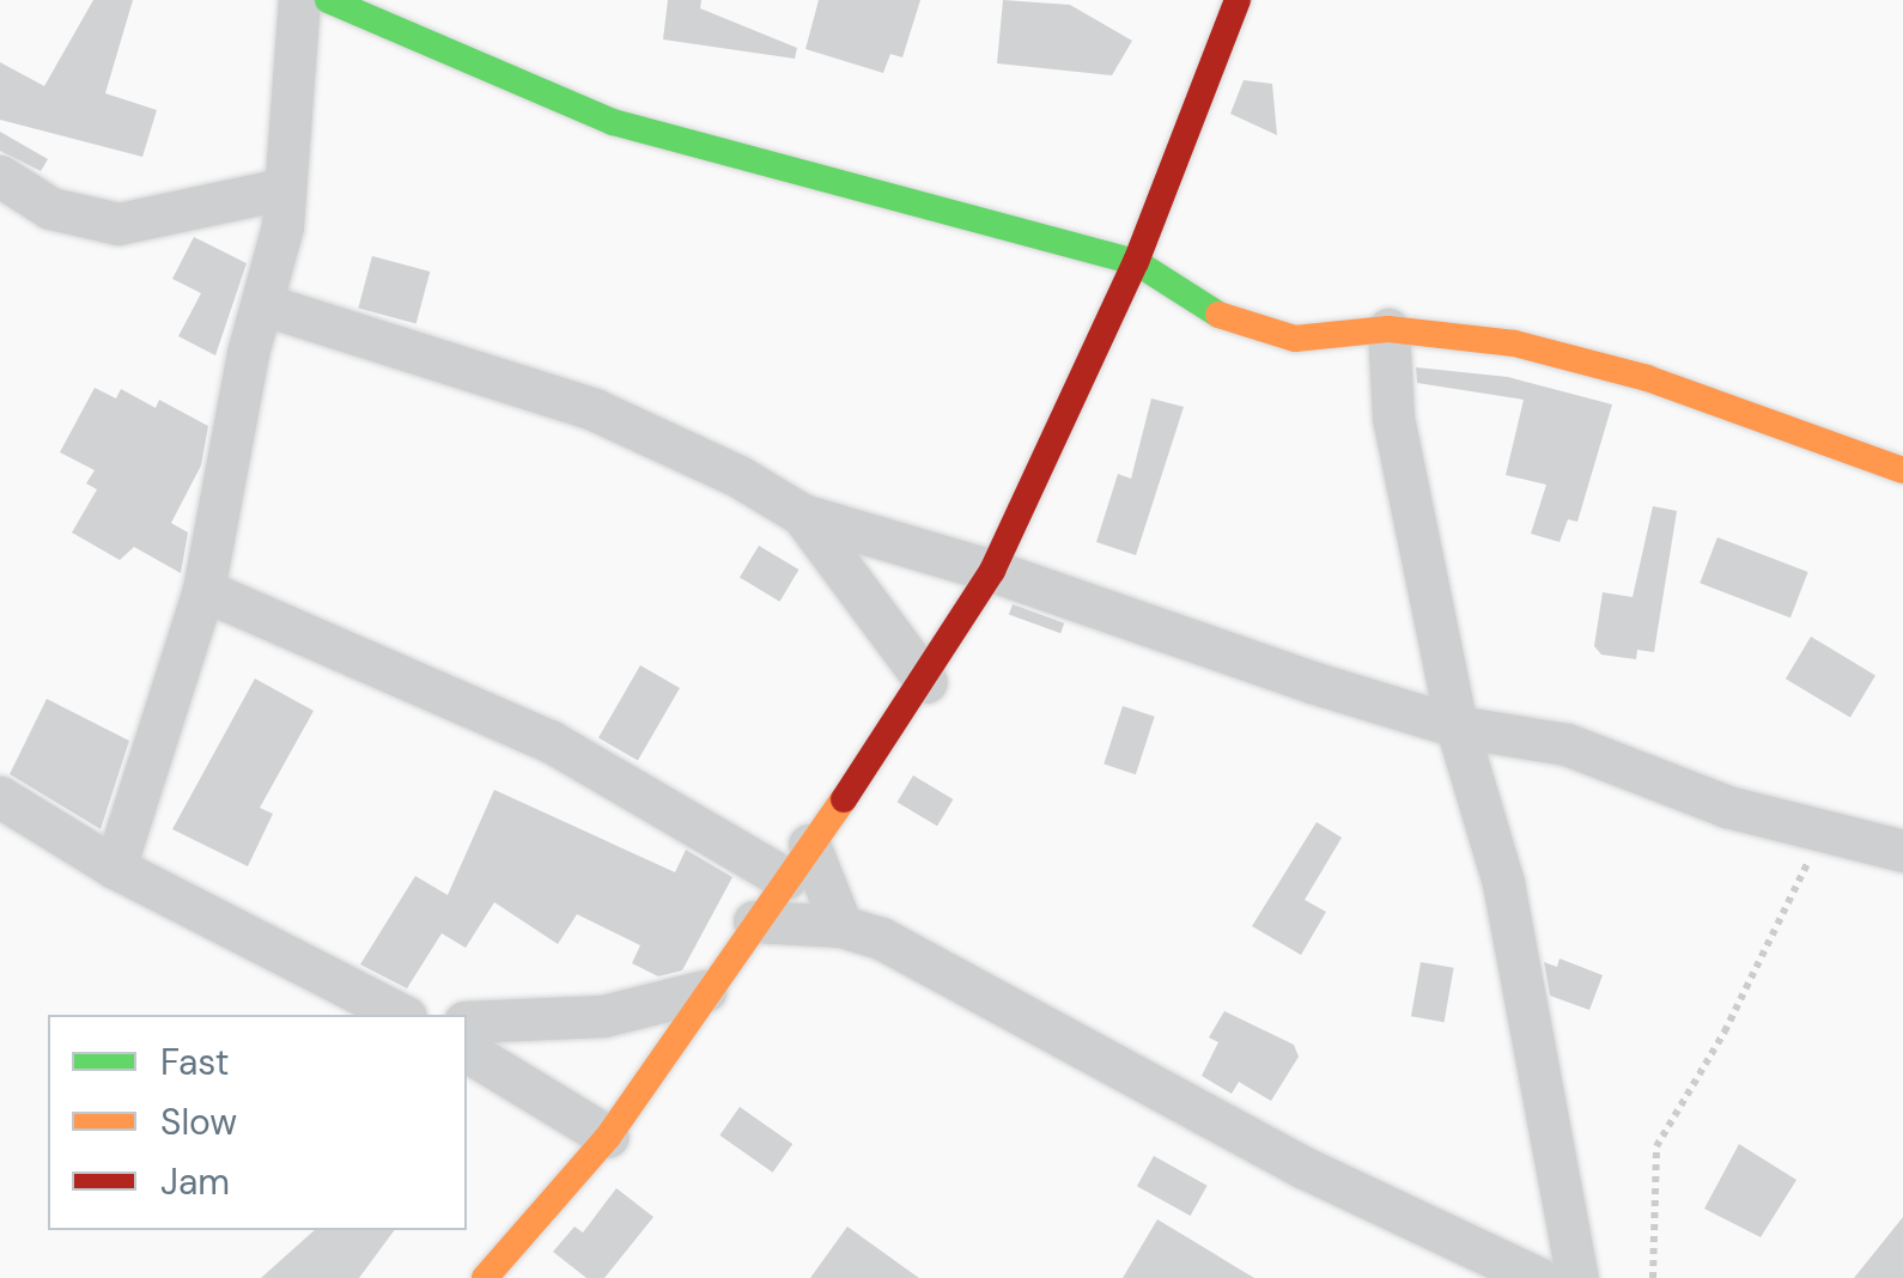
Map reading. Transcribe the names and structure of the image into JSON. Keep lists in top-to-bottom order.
{
  "legend": ["Fast", "Slow", "Jam"]
}
